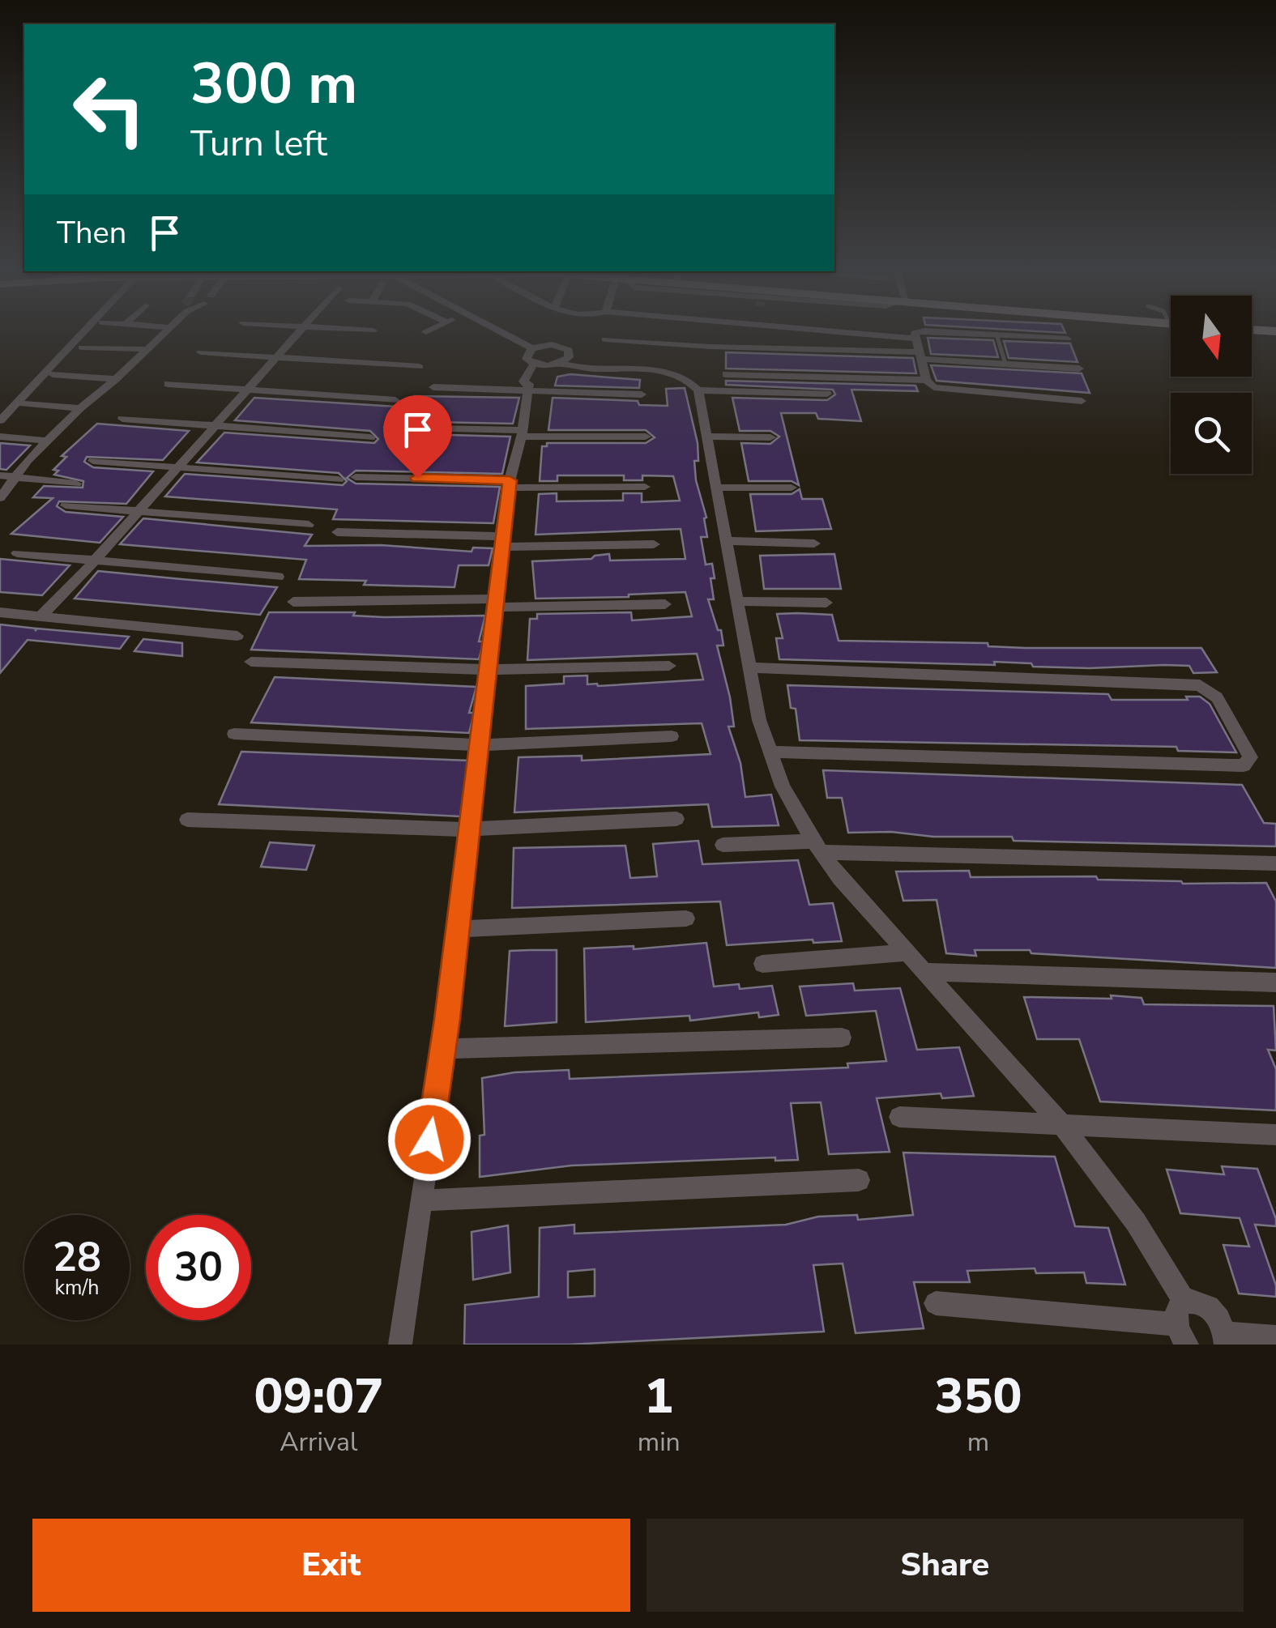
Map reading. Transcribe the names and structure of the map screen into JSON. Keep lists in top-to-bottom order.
{
  "north": "bottom",
  "page": {
    "turn": ["300 m", "Turn left"],
    "then": "Then",
    "speed": "28 km/h",
    "limit": "30",
    "eta": [
      "09:07",
      "Arrival",
      "1",
      "min",
      "350",
      "m"
    ],
    "buttons": ["Exit", "Share"]
  }
}
